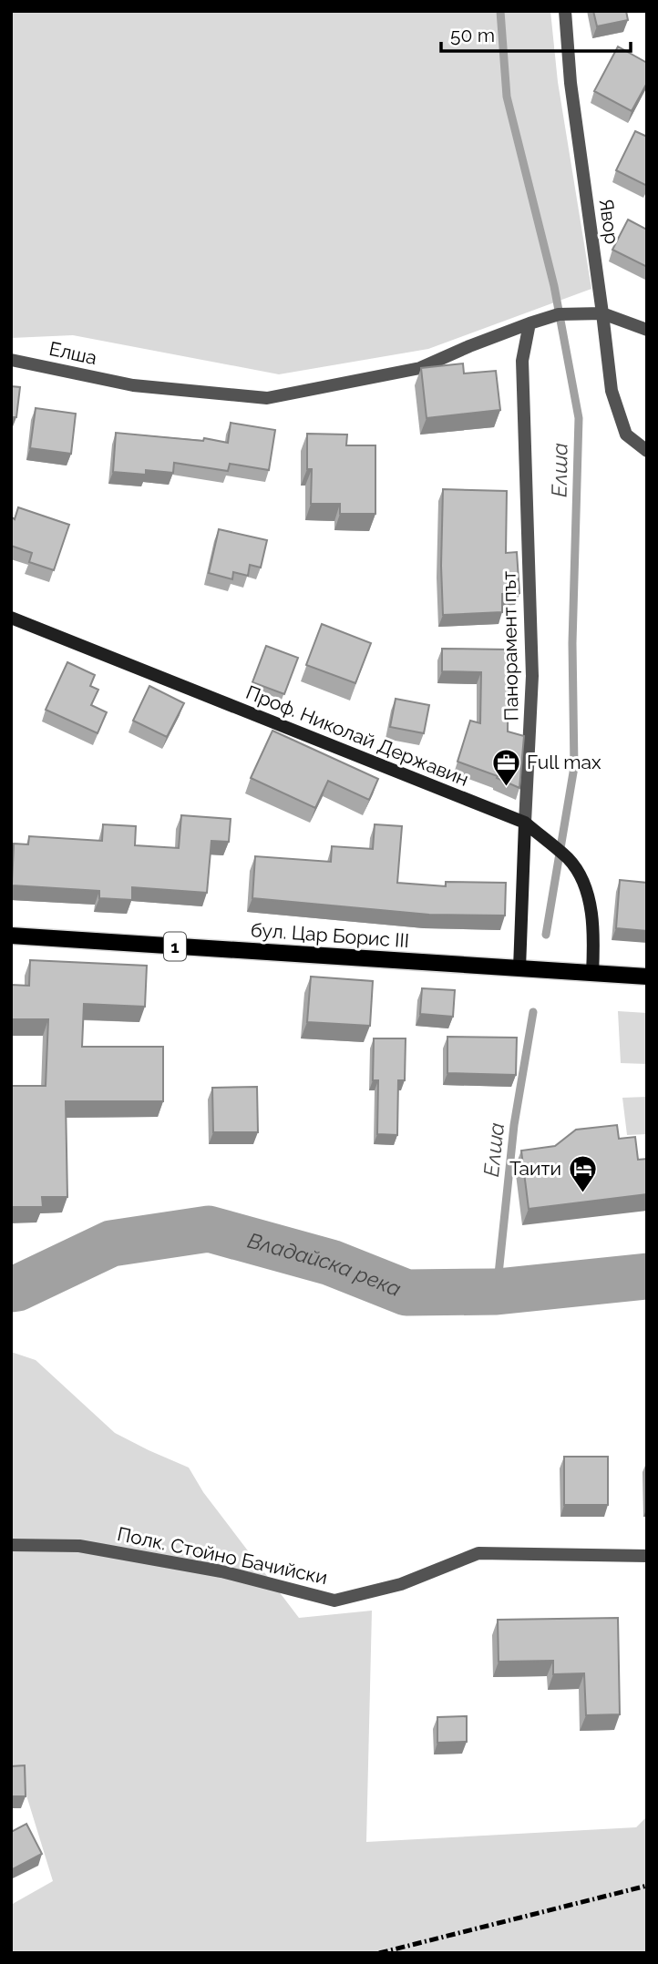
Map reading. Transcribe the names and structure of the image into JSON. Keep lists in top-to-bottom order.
{
  "streets": {
    "main road": [
      "Панорамент път",
      "Проф. Николай Державин",
      "бул. Цар Борис III",
      "1"
    ],
    "street": ["Явор", "Елша", "Полк. Стойно Бачийски"]
  },
  "crossings": [
    ["Явор", "Елша"],
    ["Елша", "Панорамент път"],
    ["Панорамент път", "Проф. Николай Державин"],
    ["Панорамент път", "бул. Цар Борис III"],
    ["Проф. Николай Державин", "бул. Цар Борис III"]
  ],
  "water": ["Елша", "Владайска река"],
  "places": {
    "office": ["Full max"],
    "hotel": ["Таити"]
  },
  "scale_bar": "50 m"
}
